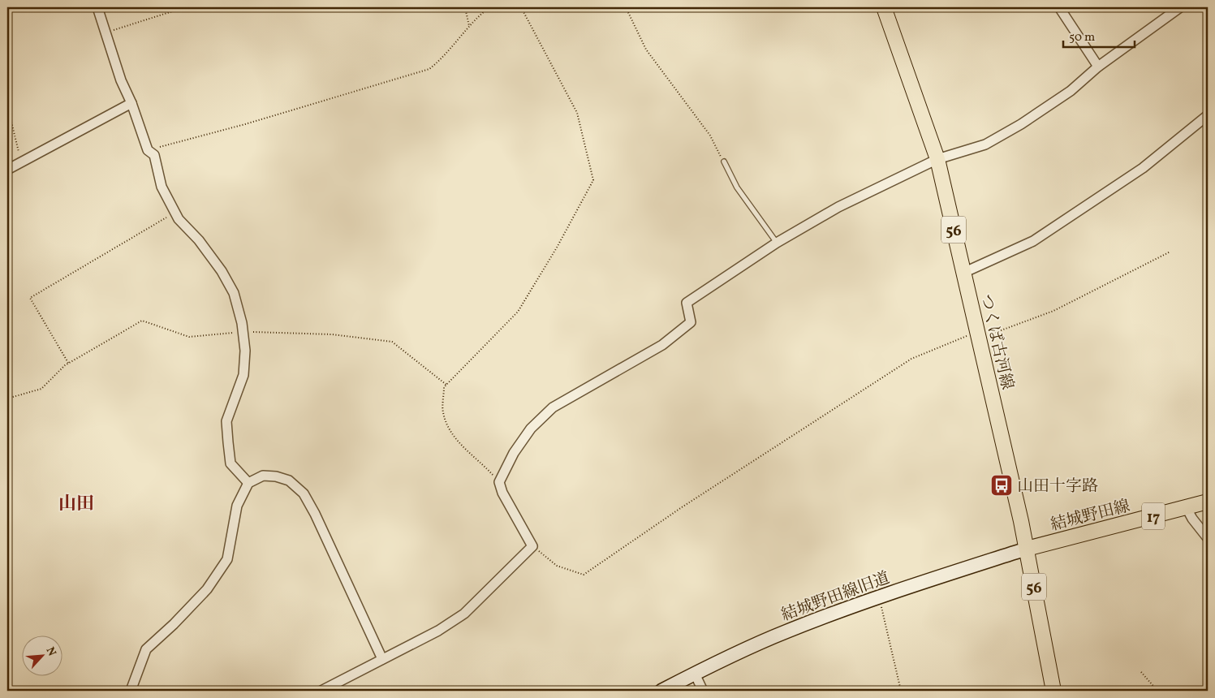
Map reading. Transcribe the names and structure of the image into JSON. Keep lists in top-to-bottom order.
{
  "streets": {
    "main road": [
      "56",
      "つくば古河線",
      "結城野田線",
      "17"
    ],
    "street": ["結城野田線旧道"]
  },
  "crossings": [
    ["つくば古河線", "結城野田線"],
    ["つくば古河線", "結城野田線旧道"],
    ["結城野田線", "結城野田線旧道"]
  ],
  "districts": ["山田"],
  "places": {
    "bus stop": ["山田十字路"]
  },
  "scale_bar": "50 m",
  "north": "top right"
}
